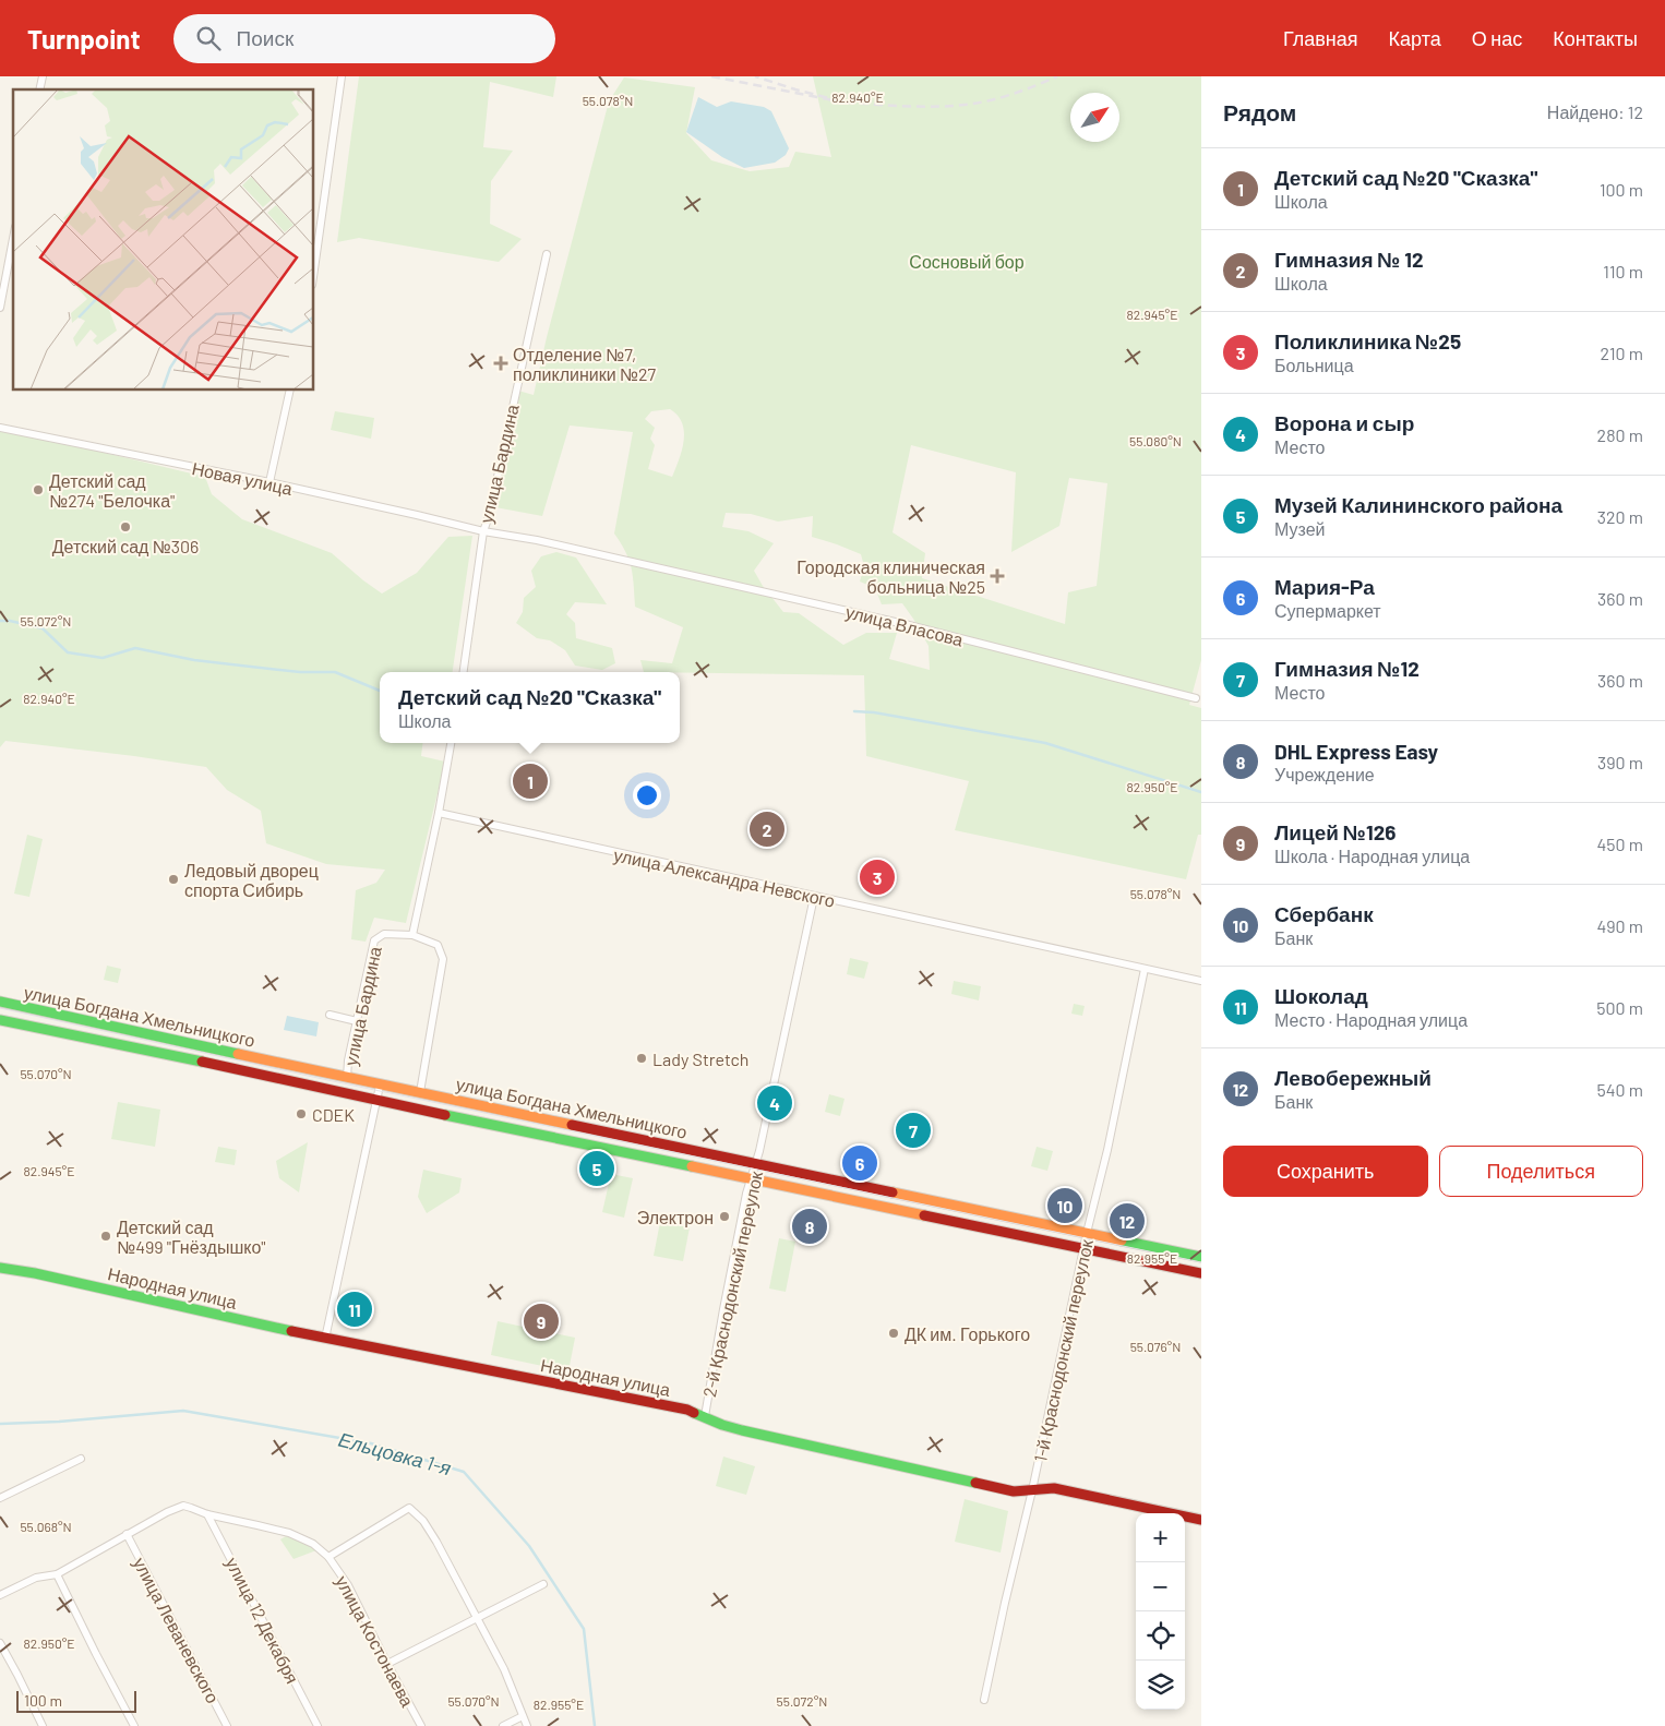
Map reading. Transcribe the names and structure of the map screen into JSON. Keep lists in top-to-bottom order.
{
  "streets": {
    "main road": ["улица Богдана Хмельницкого", "Народная улица"],
    "street": [
      "улица Бардина",
      "Новая улица",
      "улица Власова",
      "улица Александра Невского",
      "2-й Краснодонский переулок",
      "1-й Краснодонский переулок",
      "улица 12 Декабря",
      "улица Леваневского",
      "улица Костонаева"
    ]
  },
  "crossings": [
    ["улица Бардина", "Новая улица"],
    ["улица Бардина", "улица Власова"],
    ["улица Бардина", "улица Богдана Хмельницкого"],
    ["Новая улица", "улица Власова"],
    ["улица Александра Невского", "2-й Краснодонский переулок"],
    ["улица Александра Невского", "1-й Краснодонский переулок"],
    ["улица Богдана Хмельницкого", "2-й Краснодонский переулок"],
    ["улица Богдана Хмельницкого", "1-й Краснодонский переулок"],
    ["2-й Краснодонский переулок", "Народная улица"],
    ["Народная улица", "1-й Краснодонский переулок"],
    ["улица 12 Декабря", "улица Костонаева"],
    ["улица Леваневского", "улица Костонаева"]
  ],
  "water": ["Ельцовка 1-я"],
  "parks": ["Сосновый бор"],
  "places": {
    "health": ["Отделение №7, поликлиники №27", "Городская клиническая больница №25"],
    "other": [
      "Детский сад №274 \"Белочка\"",
      "Детский сад №306",
      "Ледовый дворец спорта Сибирь",
      "Lady Stretch",
      "CDEK",
      "Электрон",
      "Детский сад №499 \"Гнёздышко\"",
      "ДК им. Горького"
    ]
  },
  "scale_bar": "100 m",
  "north": "top right",
  "page": {
    "header": "Turnpoint",
    "search": "Поиск",
    "nav": [
      "Главная",
      "Карта",
      "О нас",
      "Контакты"
    ],
    "heading": ["Рядом", "Найдено: 12"],
    "list": [
      {
        "mark": "1",
        "name": "Детский сад №20 \"Сказка\"",
        "note": "Школа",
        "value": "100 m"
      },
      {
        "mark": "2",
        "name": "Гимназия № 12",
        "note": "Школа",
        "value": "110 m"
      },
      {
        "mark": "3",
        "name": "Поликлиника №25",
        "note": "Больница",
        "value": "210 m"
      },
      {
        "mark": "4",
        "name": "Ворона и сыр",
        "note": "Место",
        "value": "280 m"
      },
      {
        "mark": "5",
        "name": "Музей Калининского района",
        "note": "Музей",
        "value": "320 m"
      },
      {
        "mark": "6",
        "name": "Мария-Ра",
        "note": "Супермаркет",
        "value": "360 m"
      },
      {
        "mark": "7",
        "name": "Гимназия №12",
        "note": "Место",
        "value": "360 m"
      },
      {
        "mark": "8",
        "name": "DHL Express Easy",
        "note": "Учреждение",
        "value": "390 m"
      },
      {
        "mark": "9",
        "name": "Лицей №126",
        "note": "Школа · Народная улица",
        "value": "450 m"
      },
      {
        "mark": "10",
        "name": "Сбербанк",
        "note": "Банк",
        "value": "490 m"
      },
      {
        "mark": "11",
        "name": "Шоколад",
        "note": "Место · Народная улица",
        "value": "500 m"
      },
      {
        "mark": "12",
        "name": "Левобережный",
        "note": "Банк",
        "value": "540 m"
      }
    ],
    "popup": ["Детский сад №20 \"Сказка\"", "Школа"],
    "pins": [
      "1",
      "2",
      "3",
      "4",
      "7",
      "6",
      "5",
      "10",
      "12",
      "8",
      "11",
      "9"
    ],
    "buttons": ["Сохранить", "Поделиться"],
    "map_buttons": ["+", "−"],
    "scale": "100 m"
  },
  "coordinates": [
    "82.940°E",
    "55.078°N",
    "82.945°E",
    "55.080°N",
    "55.072°N",
    "82.950°E",
    "55.070°N",
    "82.955°E",
    "55.076°N",
    "55.068°N"
  ]
}
